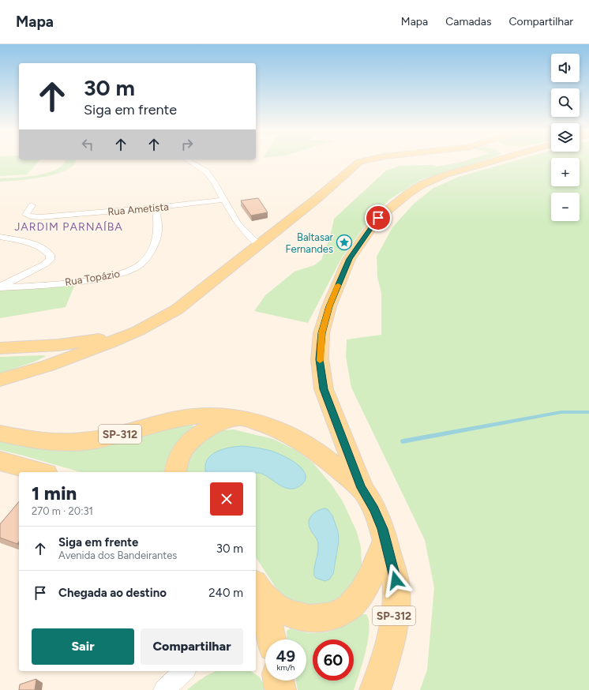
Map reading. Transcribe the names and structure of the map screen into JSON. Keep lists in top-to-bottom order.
{
  "streets": {
    "main road": ["SP-312"],
    "street": ["Rua Ametista", "Rua Topázio"]
  },
  "crossings": [
    ["Rua Ametista", "Rua Topázio"]
  ],
  "districts": ["JARDIM PARNAÍBA"],
  "places": {
    "place": ["Baltasar Fernandes"]
  },
  "page": {
    "header": "Mapa",
    "nav": ["Mapa", "Camadas", "Compartilhar"],
    "map_buttons": ["+", "−"],
    "turn": ["30 m", "Siga em frente"],
    "heading": ["1 min", "270 m · 20:31"],
    "list": [
      {
        "name": "Siga em frente",
        "note": "Avenida dos Bandeirantes",
        "value": "30 m"
      },
      {
        "name": "Chegada ao destino",
        "value": "240 m"
      }
    ],
    "buttons": ["Sair", "Compartilhar"],
    "speed": "49 km/h",
    "limit": "60"
  }
}
